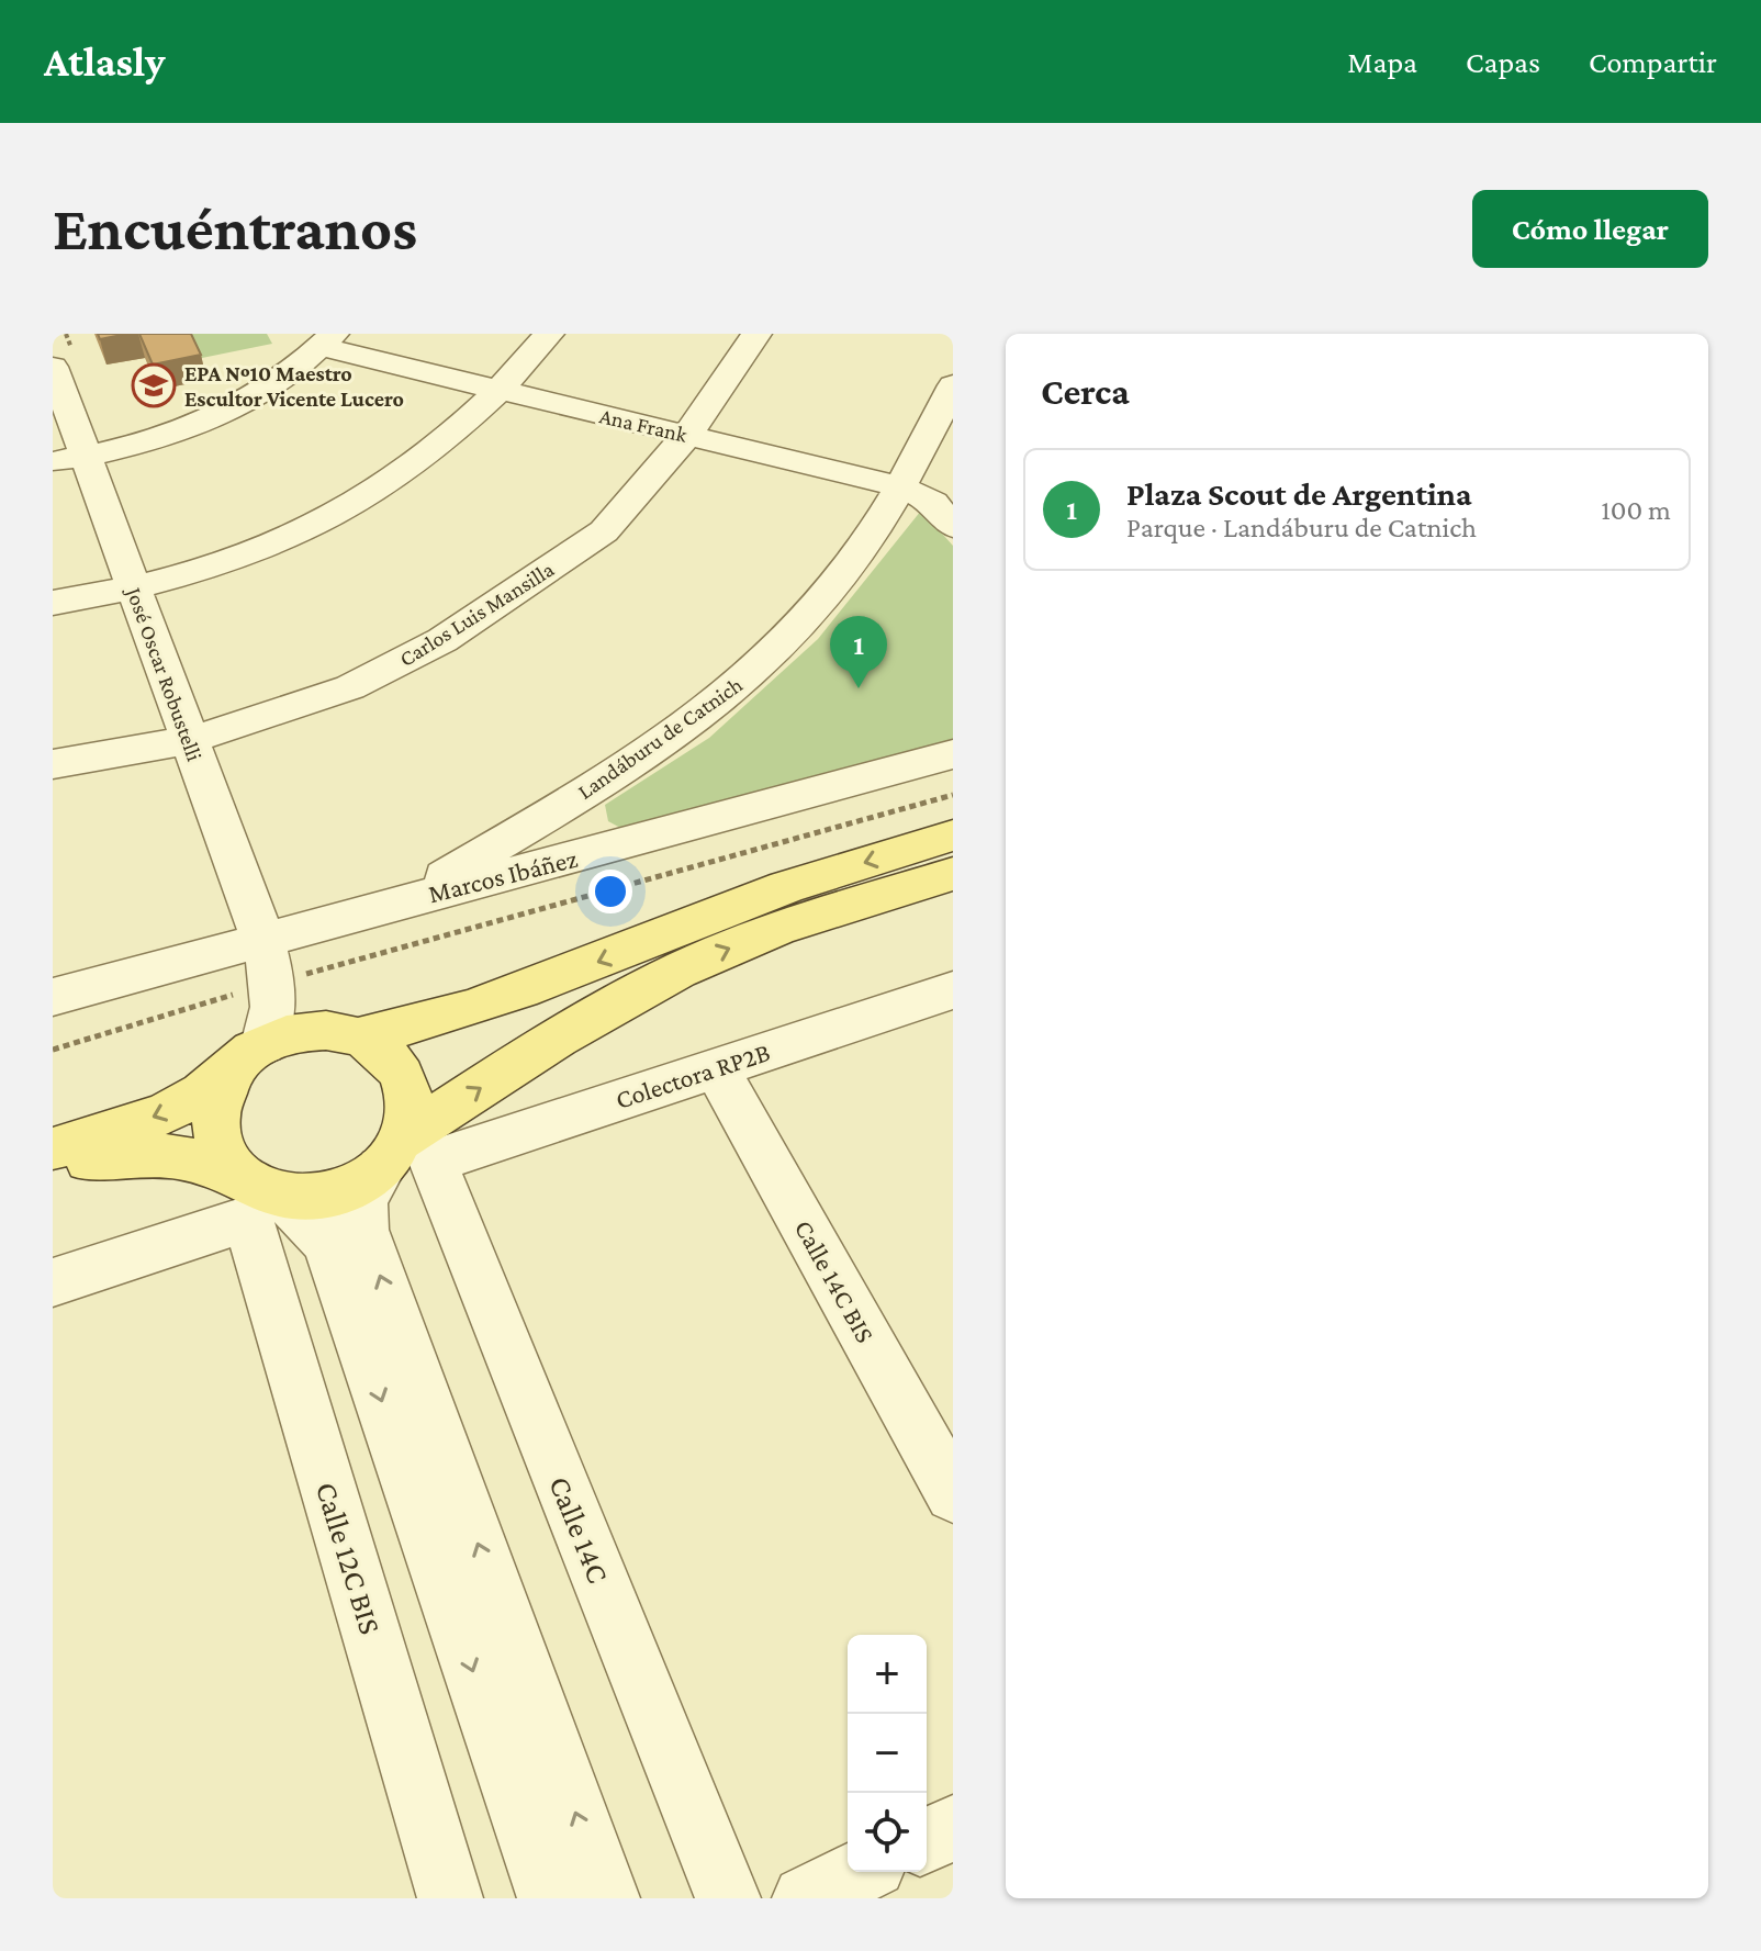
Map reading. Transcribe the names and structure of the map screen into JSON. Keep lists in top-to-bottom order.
{
  "streets": {
    "street": [
      "Ana Frank",
      "Carlos Luis Mansilla",
      "José Oscar Robustelli",
      "Landáburu de Catnich",
      "Marcos Ibáñez",
      "Colectora RP2B",
      "Calle 14C BIS",
      "Calle 14C",
      "Calle 12C BIS"
    ]
  },
  "crossings": [
    ["Ana Frank", "Carlos Luis Mansilla"],
    ["Ana Frank", "Landáburu de Catnich"],
    ["Carlos Luis Mansilla", "José Oscar Robustelli"],
    ["José Oscar Robustelli", "Marcos Ibáñez"],
    ["Landáburu de Catnich", "Marcos Ibáñez"],
    ["Colectora RP2B", "Calle 14C BIS"],
    ["Colectora RP2B", "Calle 14C"],
    ["Colectora RP2B", "Calle 12C BIS"],
    ["Calle 14C", "Calle 12C BIS"]
  ],
  "places": {
    "school or university": ["EPA Nº10 Maestro Escultor Vicente Lucero"]
  },
  "page": {
    "header": "Atlasly",
    "nav": ["Mapa", "Capas", "Compartir"],
    "buttons": "Cómo llegar",
    "title": "Encuéntranos",
    "heading": "Cerca",
    "list": [
      {
        "mark": "1",
        "name": "Plaza Scout de Argentina",
        "note": "Parque · Landáburu de Catnich",
        "value": "100 m"
      }
    ],
    "pins": "1",
    "map_buttons": ["+", "−"]
  }
}
